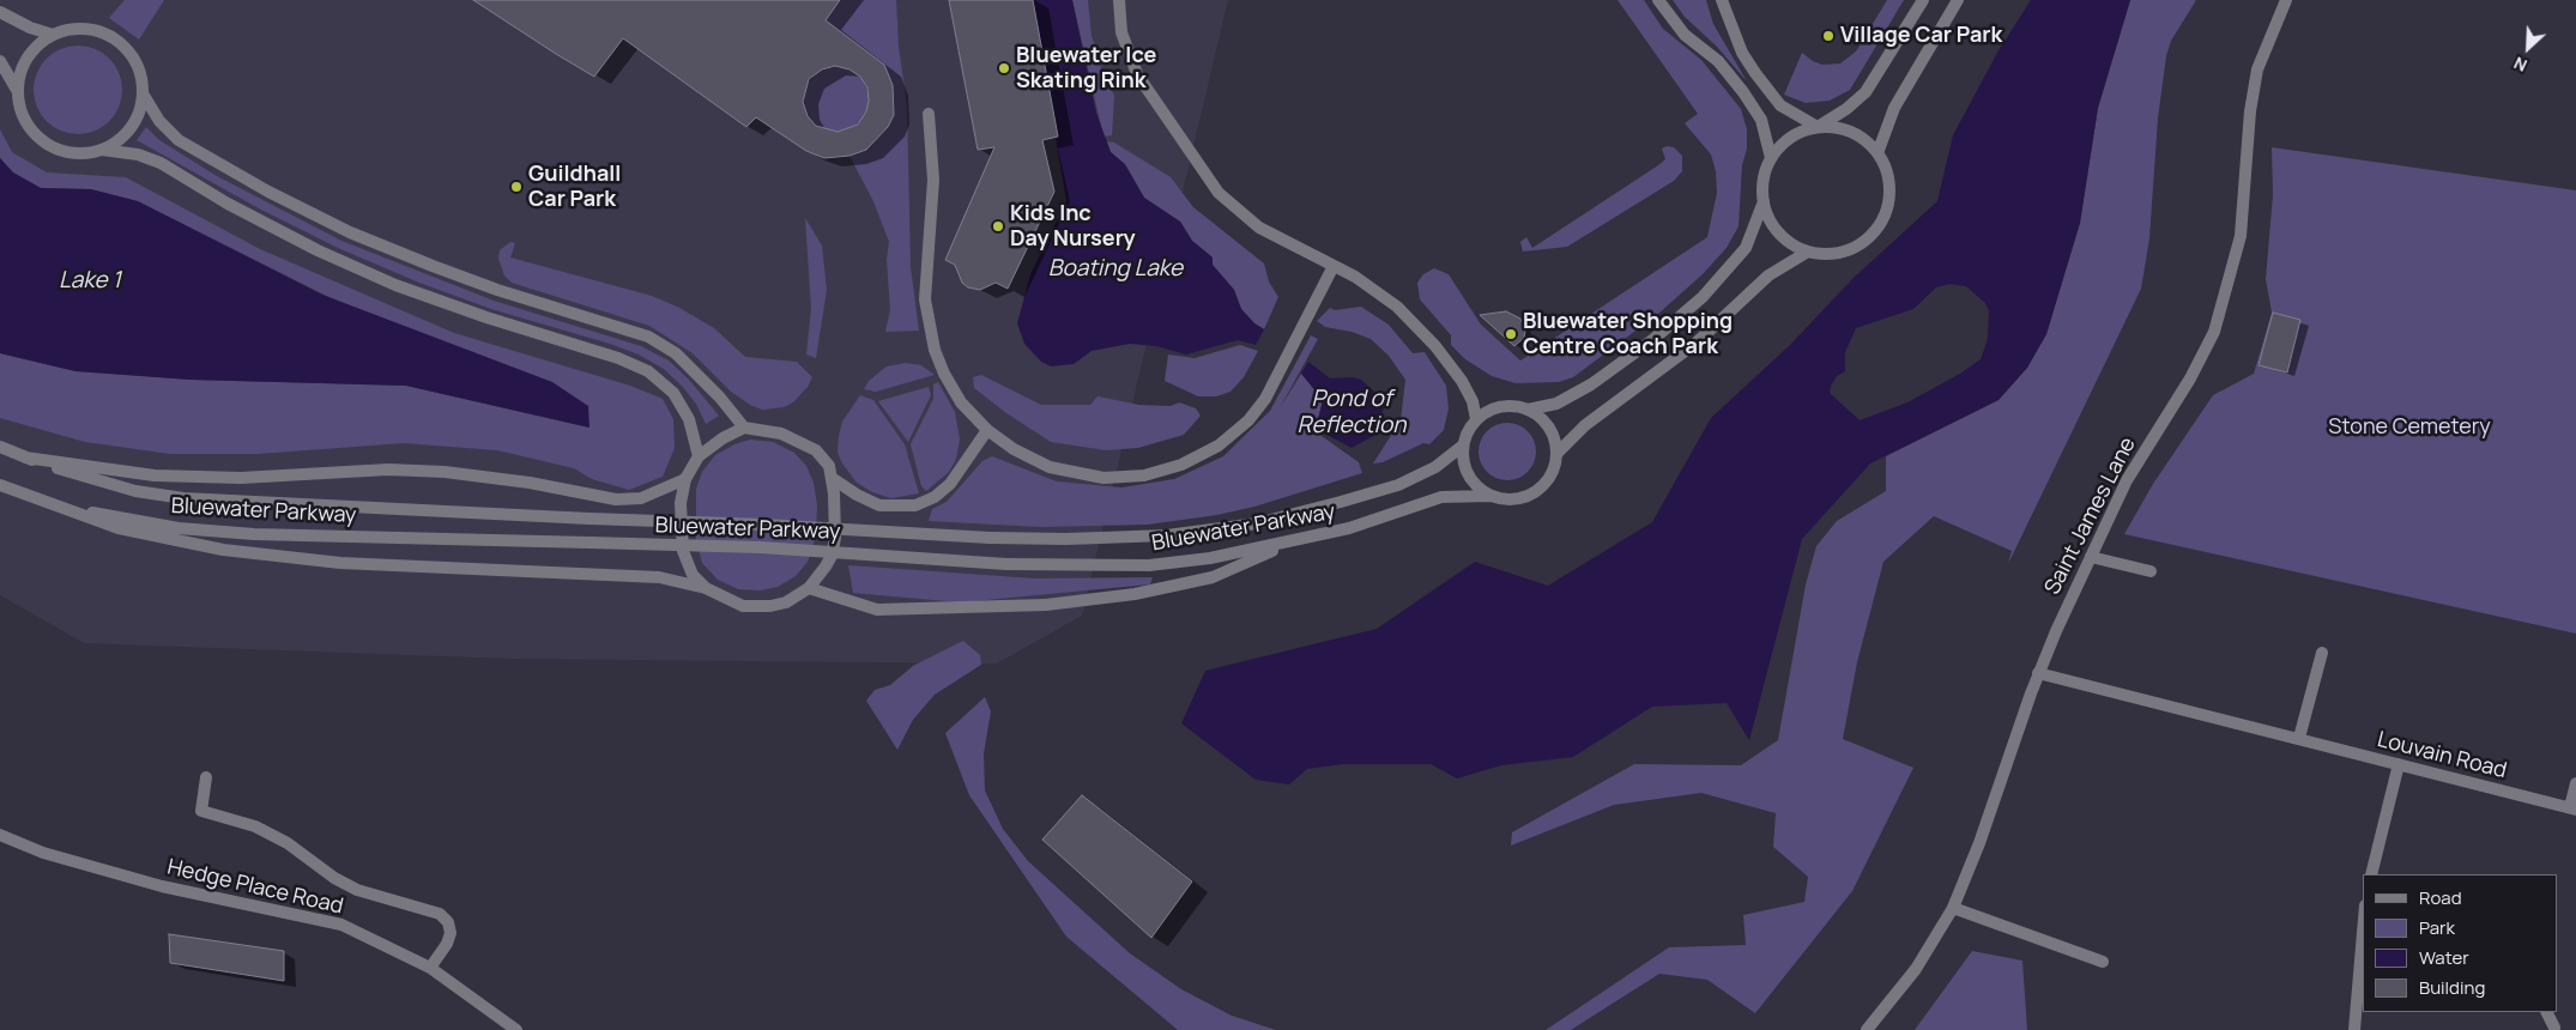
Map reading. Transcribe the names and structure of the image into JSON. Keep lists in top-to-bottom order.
{
  "streets": {
    "street": [
      "Bluewater Parkway",
      "Saint James Lane",
      "Louvain Road",
      "Hedge Place Road"
    ]
  },
  "crossings": [
    ["Saint James Lane", "Louvain Road"]
  ],
  "water": ["Boating Lake", "Lake 1", "Pond of Reflection"],
  "parks": ["Stone Cemetery"],
  "places": [
    "Village Car Park",
    "Bluewater Ice Skating Rink",
    "Guildhall Car Park",
    "Kids Inc Day Nursery",
    "Bluewater Shopping Centre Coach Park"
  ],
  "legend": [
    "Road",
    "Park",
    "Water",
    "Building"
  ],
  "north": "bottom left"
}
